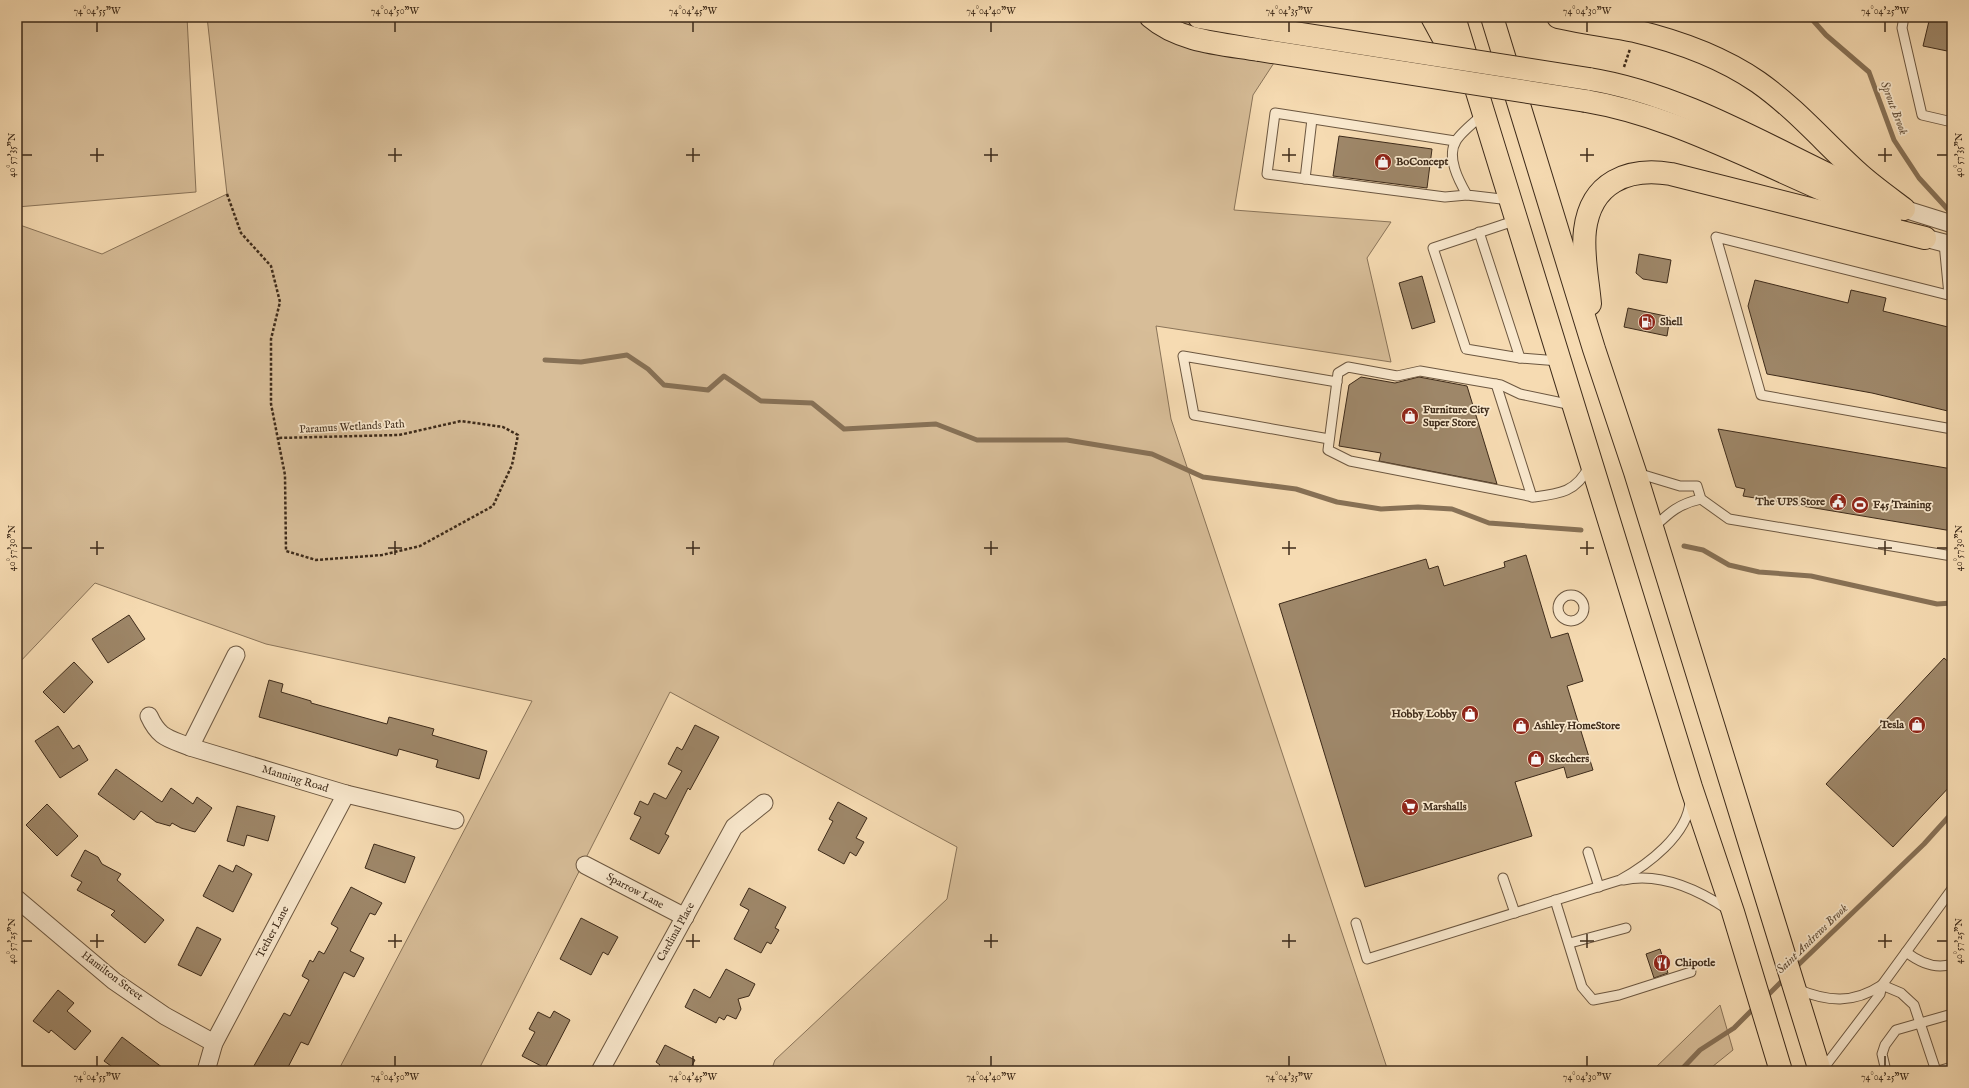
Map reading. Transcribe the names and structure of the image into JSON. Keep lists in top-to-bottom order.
{
  "streets": {
    "street": [
      "Manning Road",
      "Sparrow Lane",
      "Tether Lane",
      "Cardinal Place",
      "Hamilton Street"
    ],
    "path": ["Paramus Wetlands Path"]
  },
  "crossings": [
    ["Manning Road", "Tether Lane"],
    ["Sparrow Lane", "Cardinal Place"],
    ["Tether Lane", "Hamilton Street"]
  ],
  "water": ["Sprout Brook", "Saint Andrews Brook"],
  "places": {
    "shop": [
      "BoConcept",
      "Furniture City Super Store",
      "Hobby Lobby",
      "Tesla",
      "Ashley HomeStore",
      "Skechers"
    ],
    "fuel station": ["Shell"],
    "public building": ["The UPS Store"],
    "sports": ["F45 Training"],
    "supermarket": ["Marshalls"],
    "restaurant": ["Chipotle"]
  },
  "coordinates": [
    "74°04'55\"W",
    "74°04'50\"W",
    "74°04'45\"W",
    "74°04'40\"W",
    "74°04'35\"W",
    "74°04'30\"W",
    "74°04'25\"W",
    "40°57'35\"N",
    "40°57'30\"N",
    "40°57'25\"N"
  ]
}
